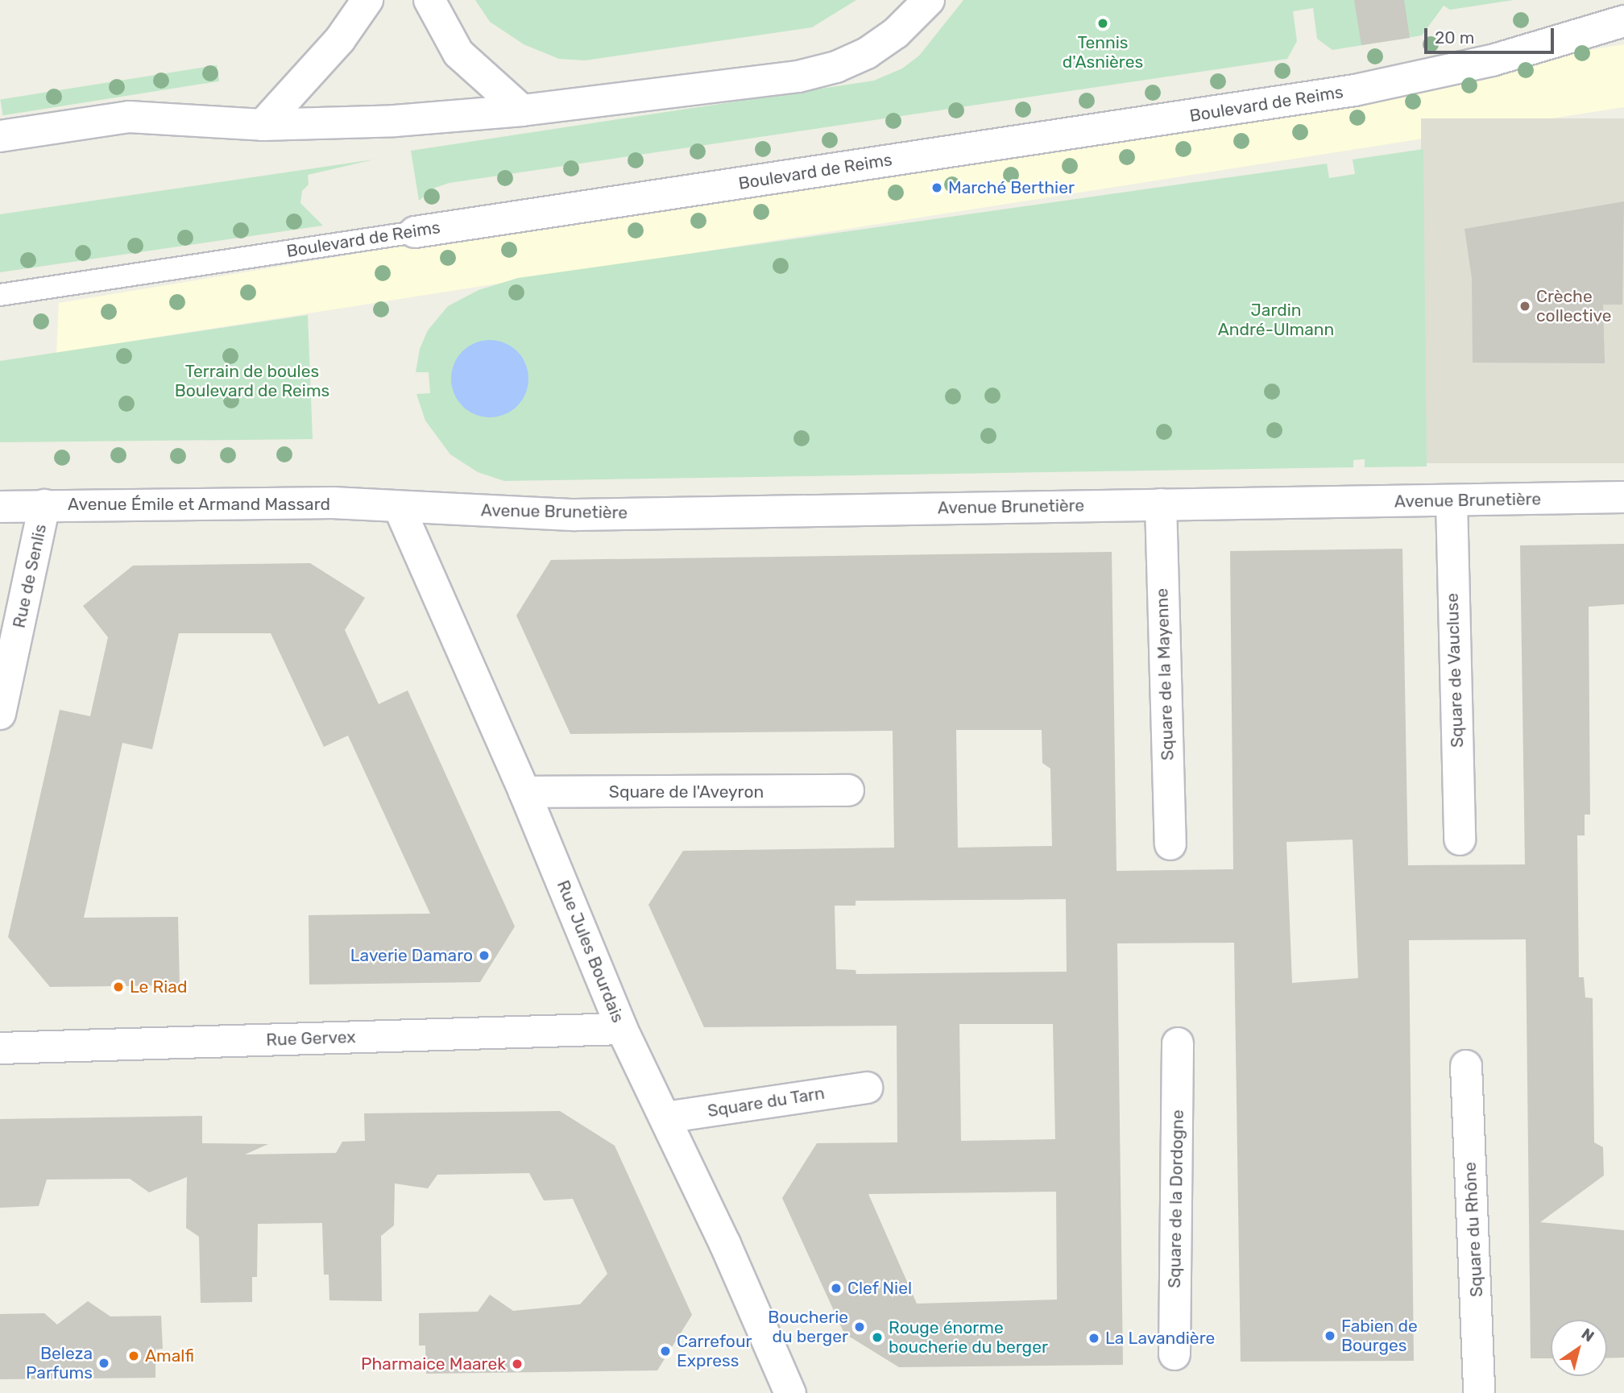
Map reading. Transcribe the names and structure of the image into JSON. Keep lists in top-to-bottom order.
{
  "streets": {
    "street": [
      "Boulevard de Reims",
      "Avenue Brunetière",
      "Avenue Émile et Armand Massard",
      "Rue de Senlis",
      "Square de Vaucluse",
      "Square de la Mayenne",
      "Square de l'Aveyron",
      "Rue Jules Bourdais",
      "Rue Gervex",
      "Square du Tarn",
      "Square de la Dordogne",
      "Square du Rhône"
    ]
  },
  "crossings": [
    ["Avenue Brunetière", "Avenue Émile et Armand Massard"],
    ["Avenue Brunetière", "Square de Vaucluse"],
    ["Avenue Brunetière", "Square de la Mayenne"],
    ["Avenue Brunetière", "Rue Jules Bourdais"],
    ["Avenue Émile et Armand Massard", "Rue de Senlis"],
    ["Avenue Émile et Armand Massard", "Rue Jules Bourdais"],
    ["Square de l'Aveyron", "Rue Jules Bourdais"],
    ["Rue Jules Bourdais", "Rue Gervex"],
    ["Rue Jules Bourdais", "Square du Tarn"]
  ],
  "parks": ["Jardin André-Ulmann", "Terrain de boules Boulevard de Reims"],
  "places": [
    "Tennis d'Asnières",
    "Marché Berthier",
    "Crèche collective",
    "Laverie Damaro",
    "Le Riad",
    "Clef Niel",
    "Boucherie du berger",
    "Fabien de Bourges",
    "Rouge énorme boucherie du berger",
    "La Lavandière",
    "Carrefour Express",
    "Amalfi",
    "Beleza Parfums",
    "Pharmaice Maarek"
  ],
  "scale_bar": "20 m",
  "north": "top right"
}
